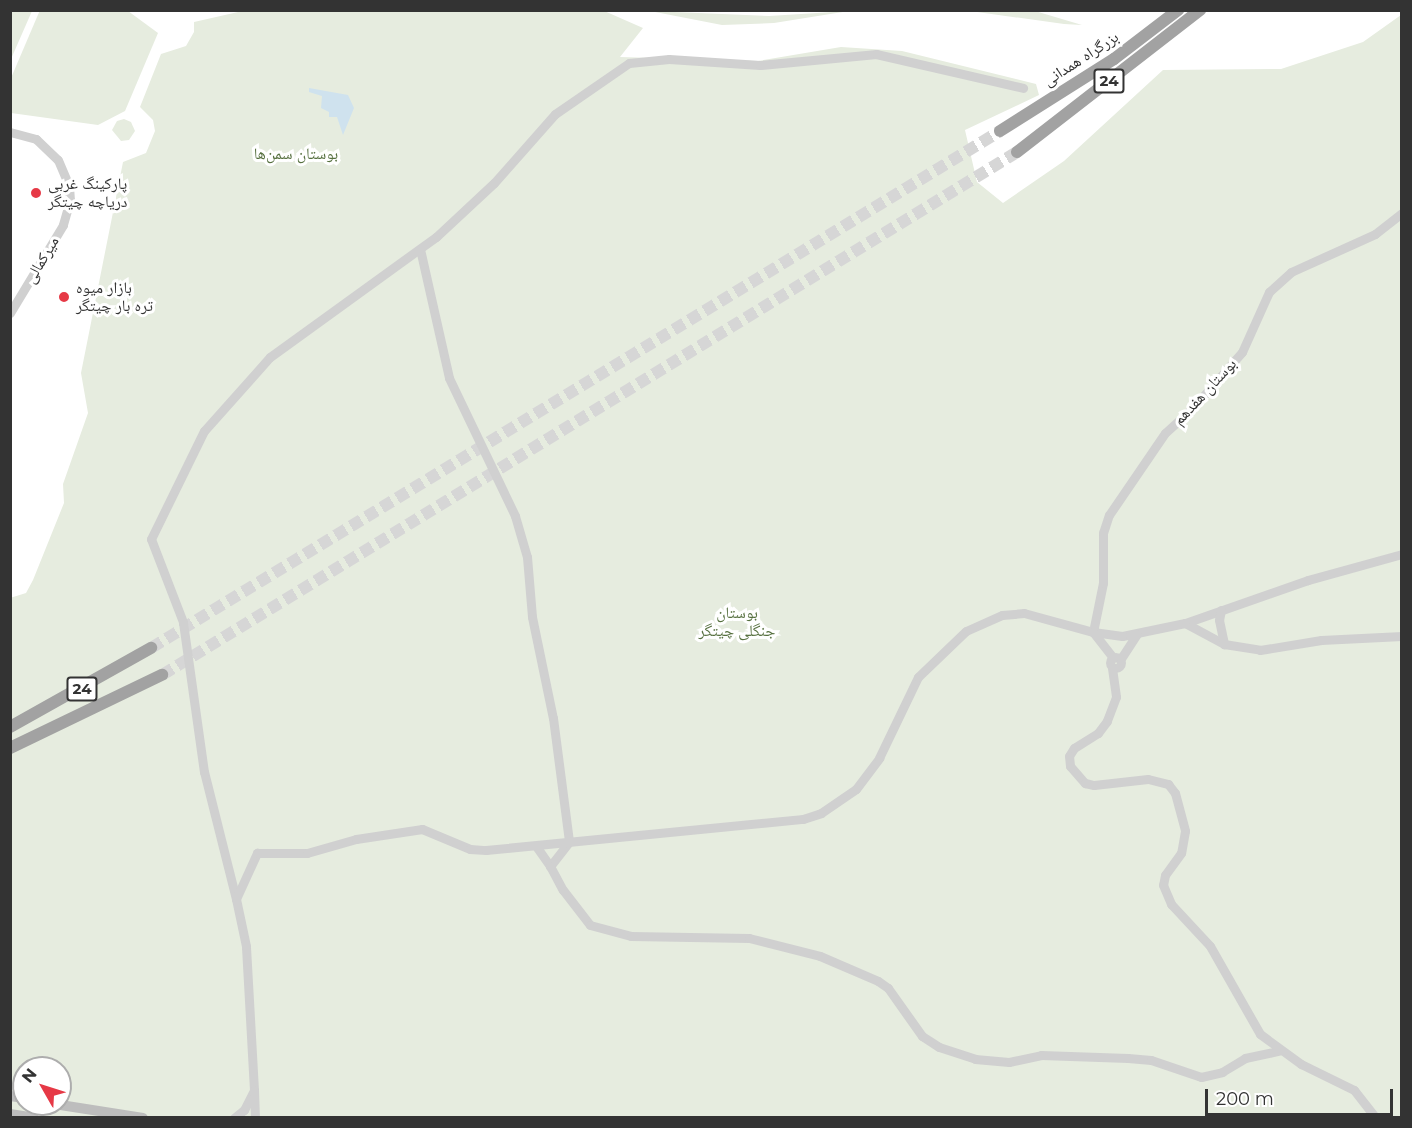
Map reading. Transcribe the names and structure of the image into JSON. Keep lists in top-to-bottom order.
{
  "streets": {
    "highway": ["بزرگراه همدانی", "24"],
    "street": ["میرکمالی", "بوستان هفدهم"]
  },
  "parks": ["بوستان سمن‌ها", "بوستان جنگلی چیتگر"],
  "places": ["پارکینگ غربی دریاچه چیتگر", "بازار میوه تره بار چیتگر"],
  "scale_bar": "200 m",
  "north": "top left"
}
